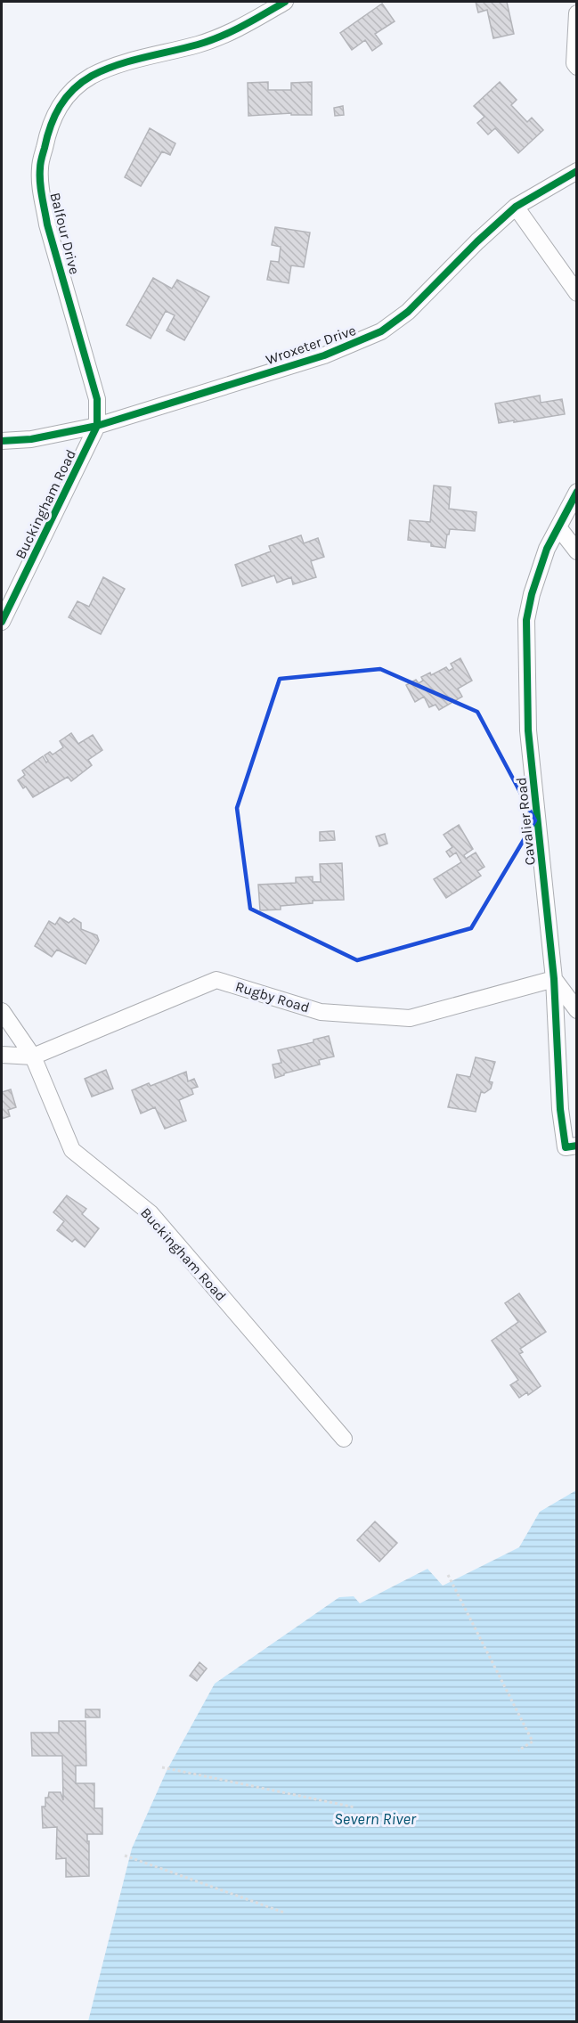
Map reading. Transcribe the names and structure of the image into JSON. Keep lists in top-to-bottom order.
{
  "streets": {
    "street": [
      "Balfour Drive",
      "Wroxeter Drive",
      "Buckingham Road",
      "Cavalier Road",
      "Rugby Road"
    ]
  },
  "crossings": [
    ["Balfour Drive", "Wroxeter Drive"],
    ["Balfour Drive", "Buckingham Road"],
    ["Wroxeter Drive", "Buckingham Road"],
    ["Buckingham Road", "Rugby Road"],
    ["Cavalier Road", "Rugby Road"]
  ],
  "water": ["Severn River"]
}
